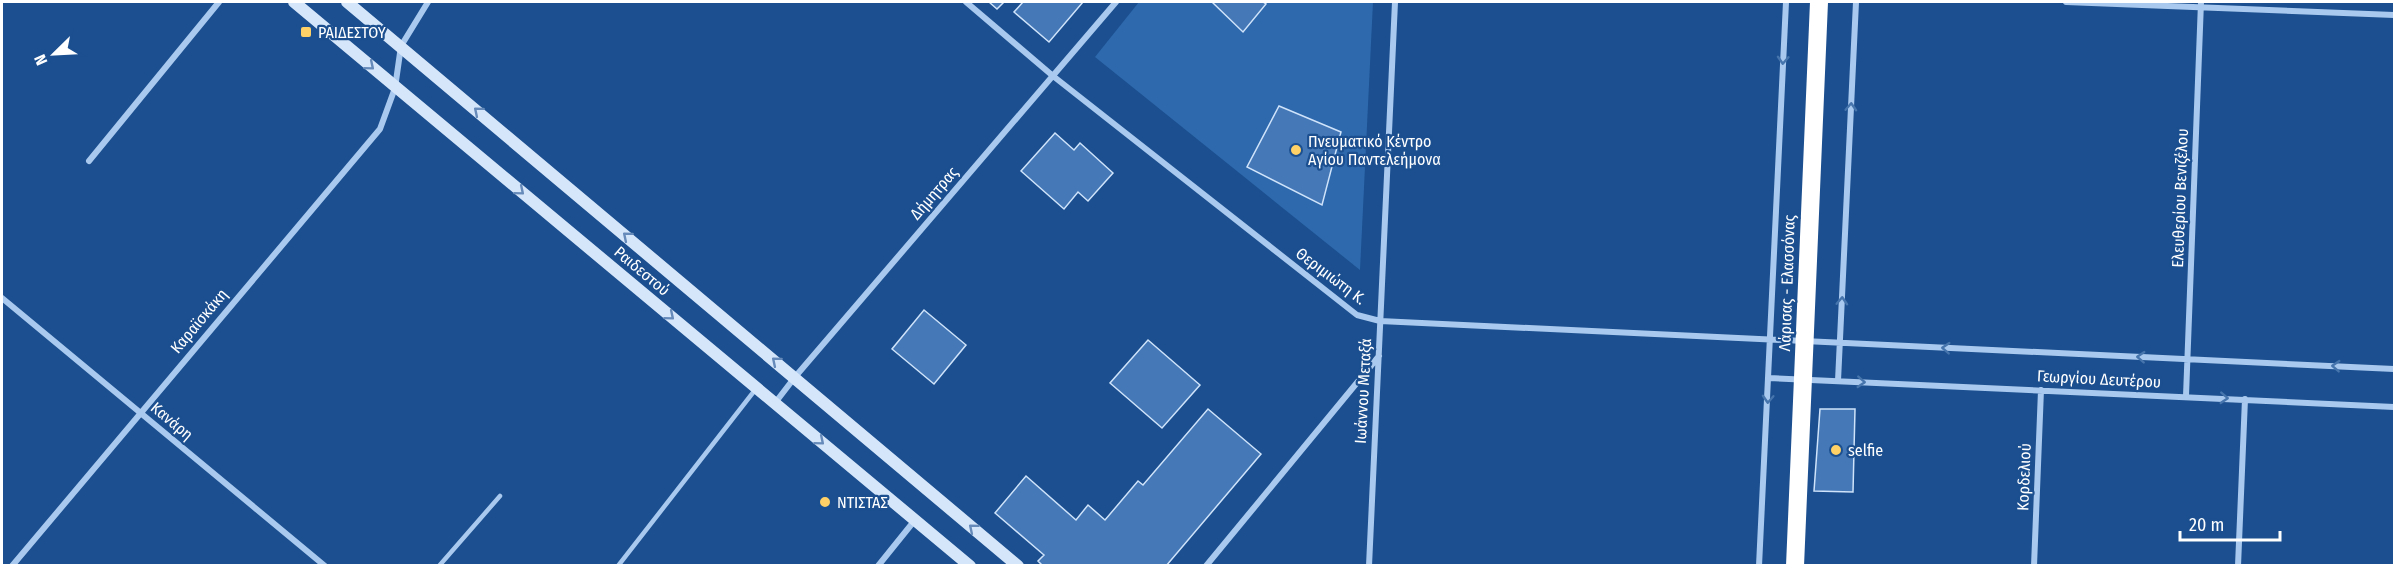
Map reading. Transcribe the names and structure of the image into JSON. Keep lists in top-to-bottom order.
{
  "streets": {
    "highway": ["Λάρισας - Ελασσόνας"],
    "street": [
      "Δήμητρας",
      "Ελευθερίου Βενιζέλου",
      "Ραιδεστού",
      "Θεριμιώτη Κ.",
      "Καραϊσκάκη",
      "Γεωργίου Δευτέρου",
      "Ιωάννου Μεταξά",
      "Κανάρη",
      "Κορδελιού"
    ]
  },
  "crossings": [
    ["Δήμητρας", "Ραιδεστού"],
    ["Δήμητρας", "Θεριμιώτη Κ."],
    ["Ελευθερίου Βενιζέλου", "Γεωργίου Δευτέρου"],
    ["Ραιδεστού", "Καραϊσκάκη"],
    ["Θεριμιώτη Κ.", "Λάρισας - Ελασσόνας"],
    ["Θεριμιώτη Κ.", "Γεωργίου Δευτέρου"],
    ["Θεριμιώτη Κ.", "Ιωάννου Μεταξά"],
    ["Λάρισας - Ελασσόνας", "Γεωργίου Δευτέρου"],
    ["Καραϊσκάκη", "Κανάρη"],
    ["Γεωργίου Δευτέρου", "Κορδελιού"]
  ],
  "places": {
    "transit": ["ΡΑΙΔΕΣΤΟΥ"],
    "other": ["Πνευματικό Κέντρο Αγίου Παντελεήμονα", "selfie", "ΝΤΙΣΤΑΣ"]
  },
  "scale_bar": "20 m",
  "north": "bottom left"
}
